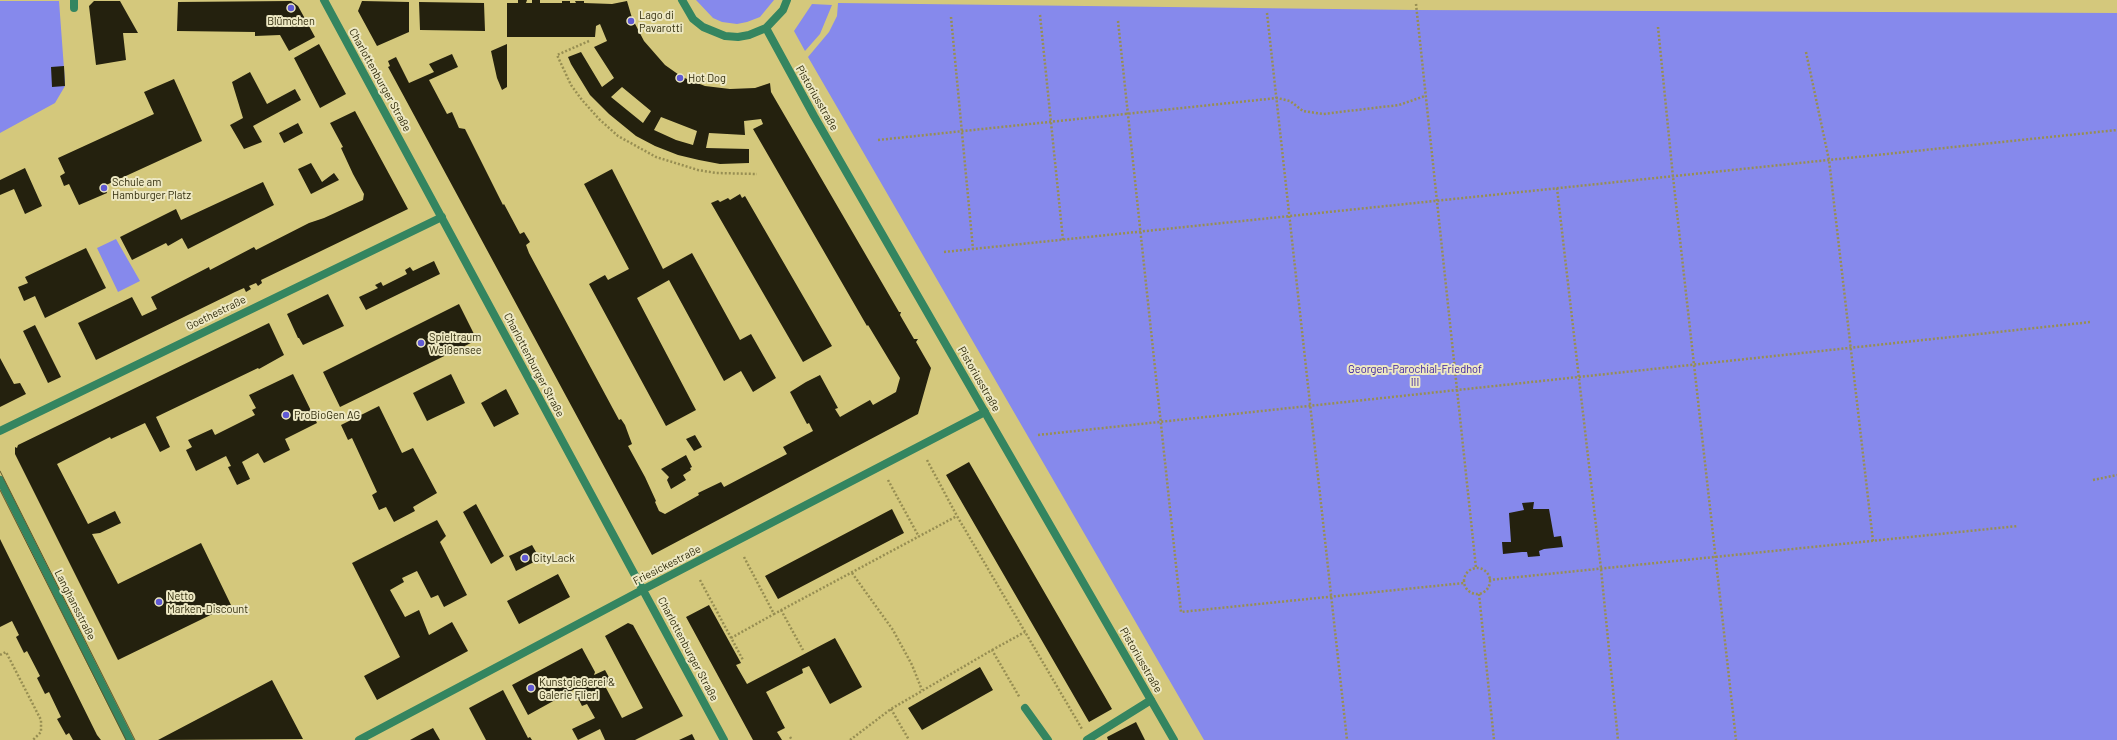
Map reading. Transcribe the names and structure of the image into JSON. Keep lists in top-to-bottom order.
{
  "streets": {
    "street": [
      "Charlottenburger Straße",
      "Pistoriusstraße",
      "Goethestraße",
      "Friesickestraße",
      "Langhansstraße"
    ]
  },
  "crossings": [
    ["Charlottenburger Straße", "Goethestraße"],
    ["Charlottenburger Straße", "Friesickestraße"],
    ["Pistoriusstraße", "Friesickestraße"]
  ],
  "parks": ["Georgen-Parochial-Friedhof III"],
  "places": [
    "Blümchen",
    "Lago di Pavarotti",
    "Hot Dog",
    "Schule am Hamburger Platz",
    "Spieltraum Weißensee",
    "ProBioGen AG",
    "CityLack",
    "Netto Marken-Discount",
    "Kunstgießerei & Galerie Flierl"
  ]
}
